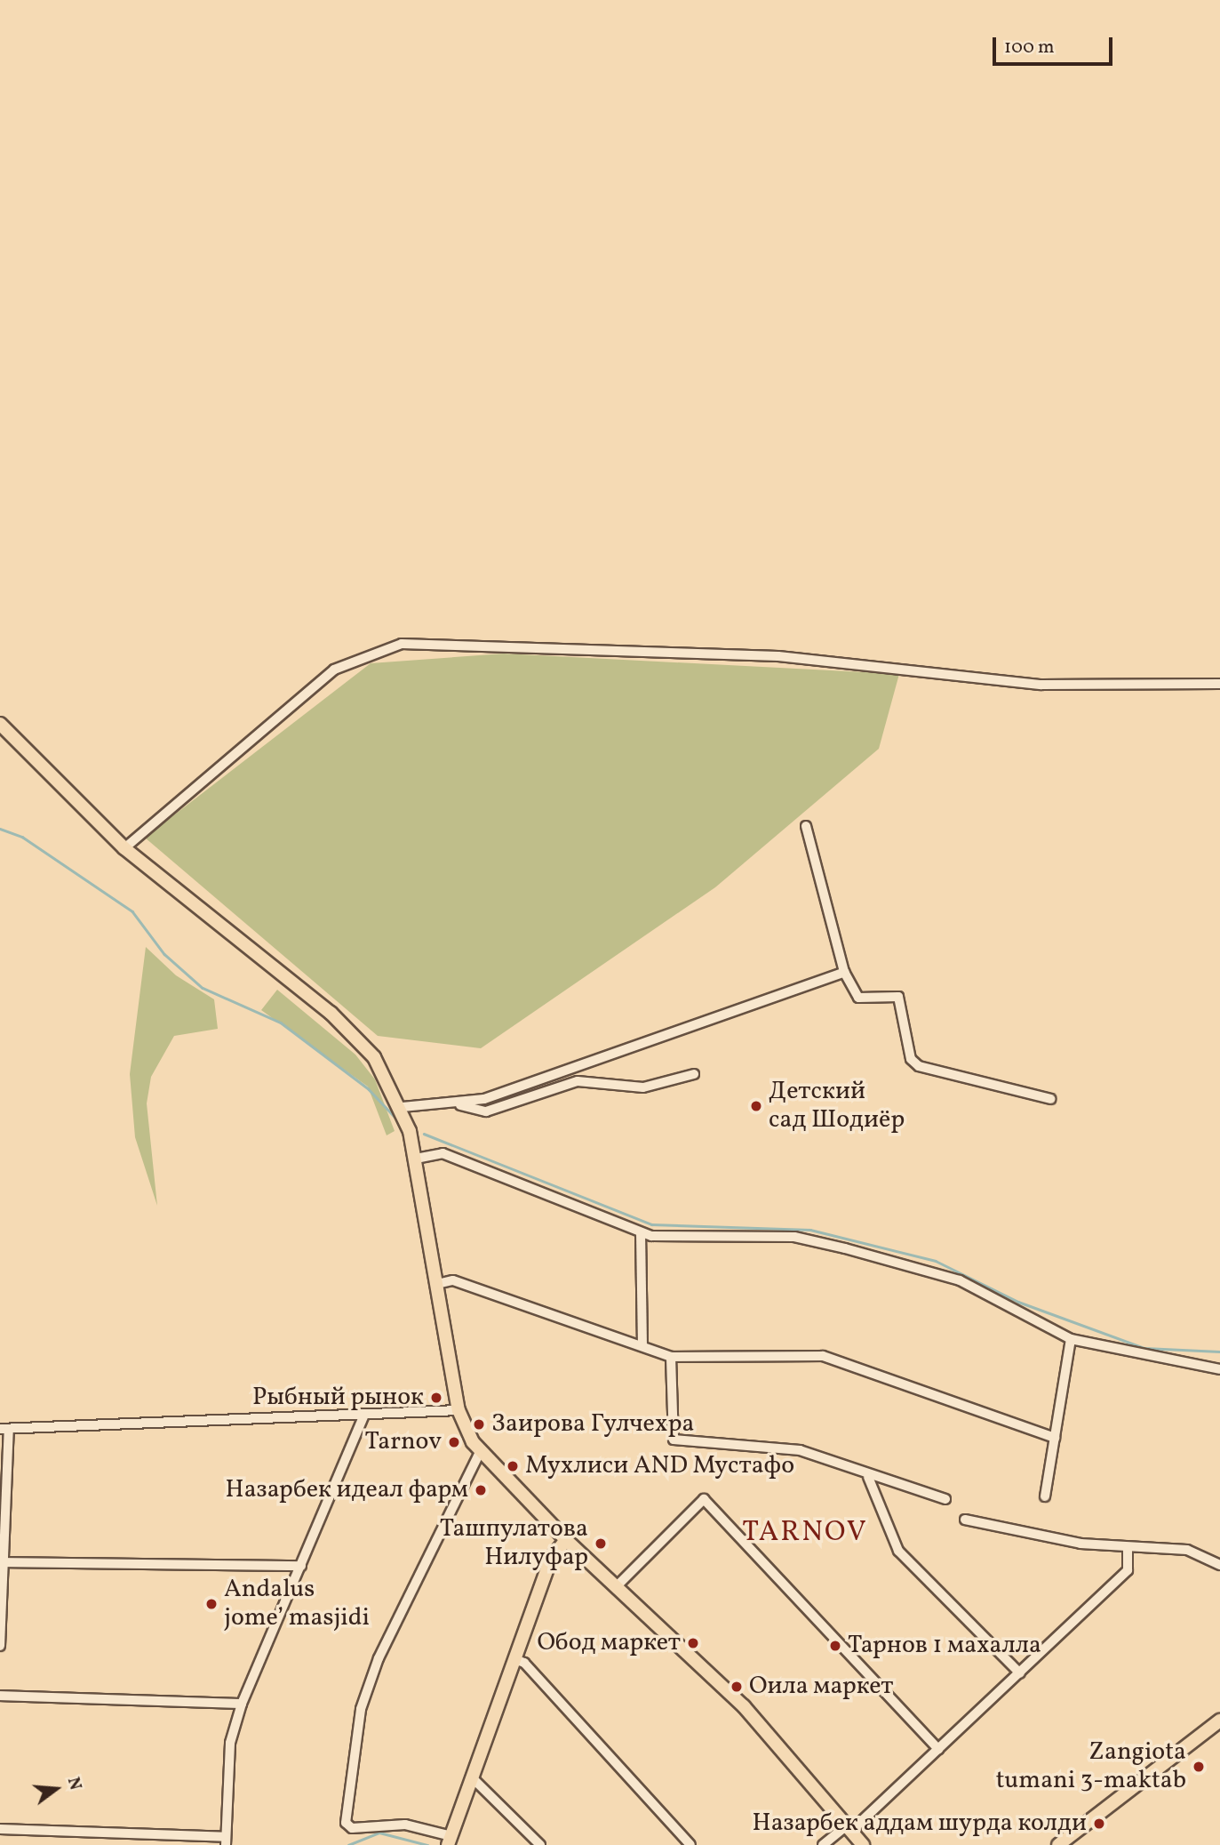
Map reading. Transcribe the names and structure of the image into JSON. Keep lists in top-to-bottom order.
{
  "districts": ["TARNOV"],
  "places": [
    "Детский сад Шодиёр",
    "Рыбный рынок",
    "Заирова Гулчехра",
    "Tarnov",
    "Мухлиси AND Мустафо",
    "Назарбек идеал фарм",
    "Ташпулатова Нилуфар",
    "Andalus jome’ masjidi",
    "Обод маркет",
    "Тарнов 1 махалла",
    "Оила маркет",
    "Zangiota tumani 3-maktab",
    "Назарбек аддам шурда колди"
  ],
  "scale_bar": "100 m",
  "north": "right"
}
